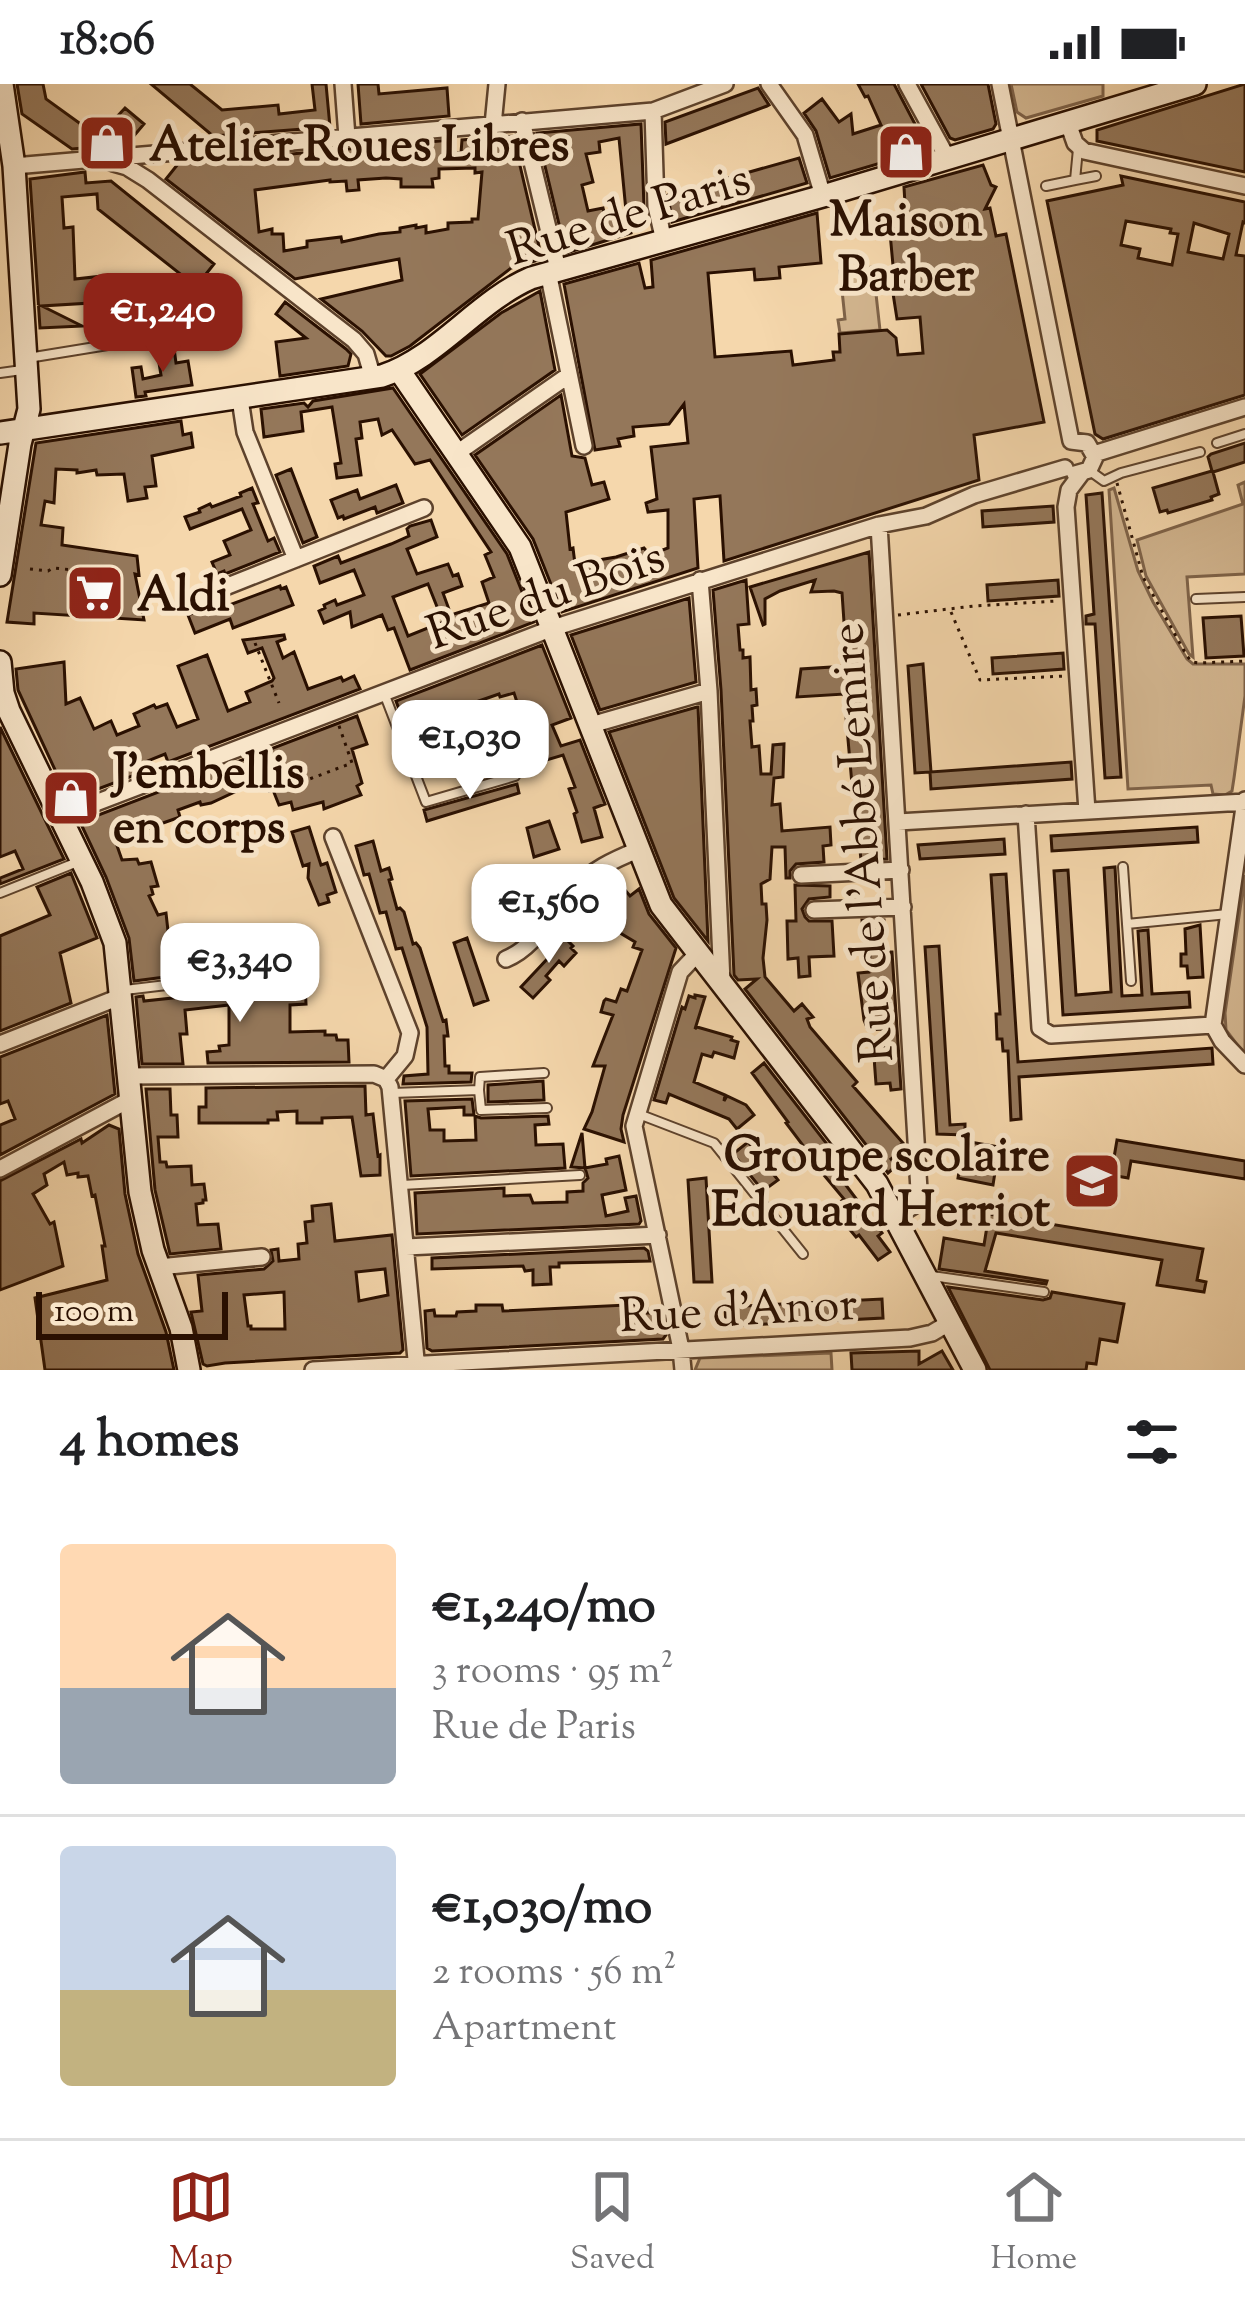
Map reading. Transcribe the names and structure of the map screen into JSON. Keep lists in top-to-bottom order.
{
  "streets": {
    "main road": ["Rue de Paris"],
    "street": ["Rue du Bois", "Rue de l'Abbé Lemire", "Rue d'Anor"]
  },
  "crossings": [
    ["Rue du Bois", "Rue de l'Abbé Lemire"]
  ],
  "places": {
    "shop": ["Atelier Roues Libres", "Maison Barber", "J’embellis en corps"],
    "supermarket": ["Aldi"],
    "school or university": ["Groupe scolaire Edouard Herriot"]
  },
  "scale_bar": "100 m",
  "page": {
    "status": "18:06",
    "price": [
      "€1,240",
      "€1,030",
      "€1,560",
      "€3,340"
    ],
    "scale": "100 m",
    "heading": "4 homes",
    "list": [
      {
        "name": "€1,240/mo",
        "note": "3 rooms · 95 m² · Rue de Paris"
      },
      {
        "name": "€1,030/mo",
        "note": "2 rooms · 56 m² · Apartment"
      }
    ],
    "tabs": ["Map", "Saved", "Home"]
  }
}
